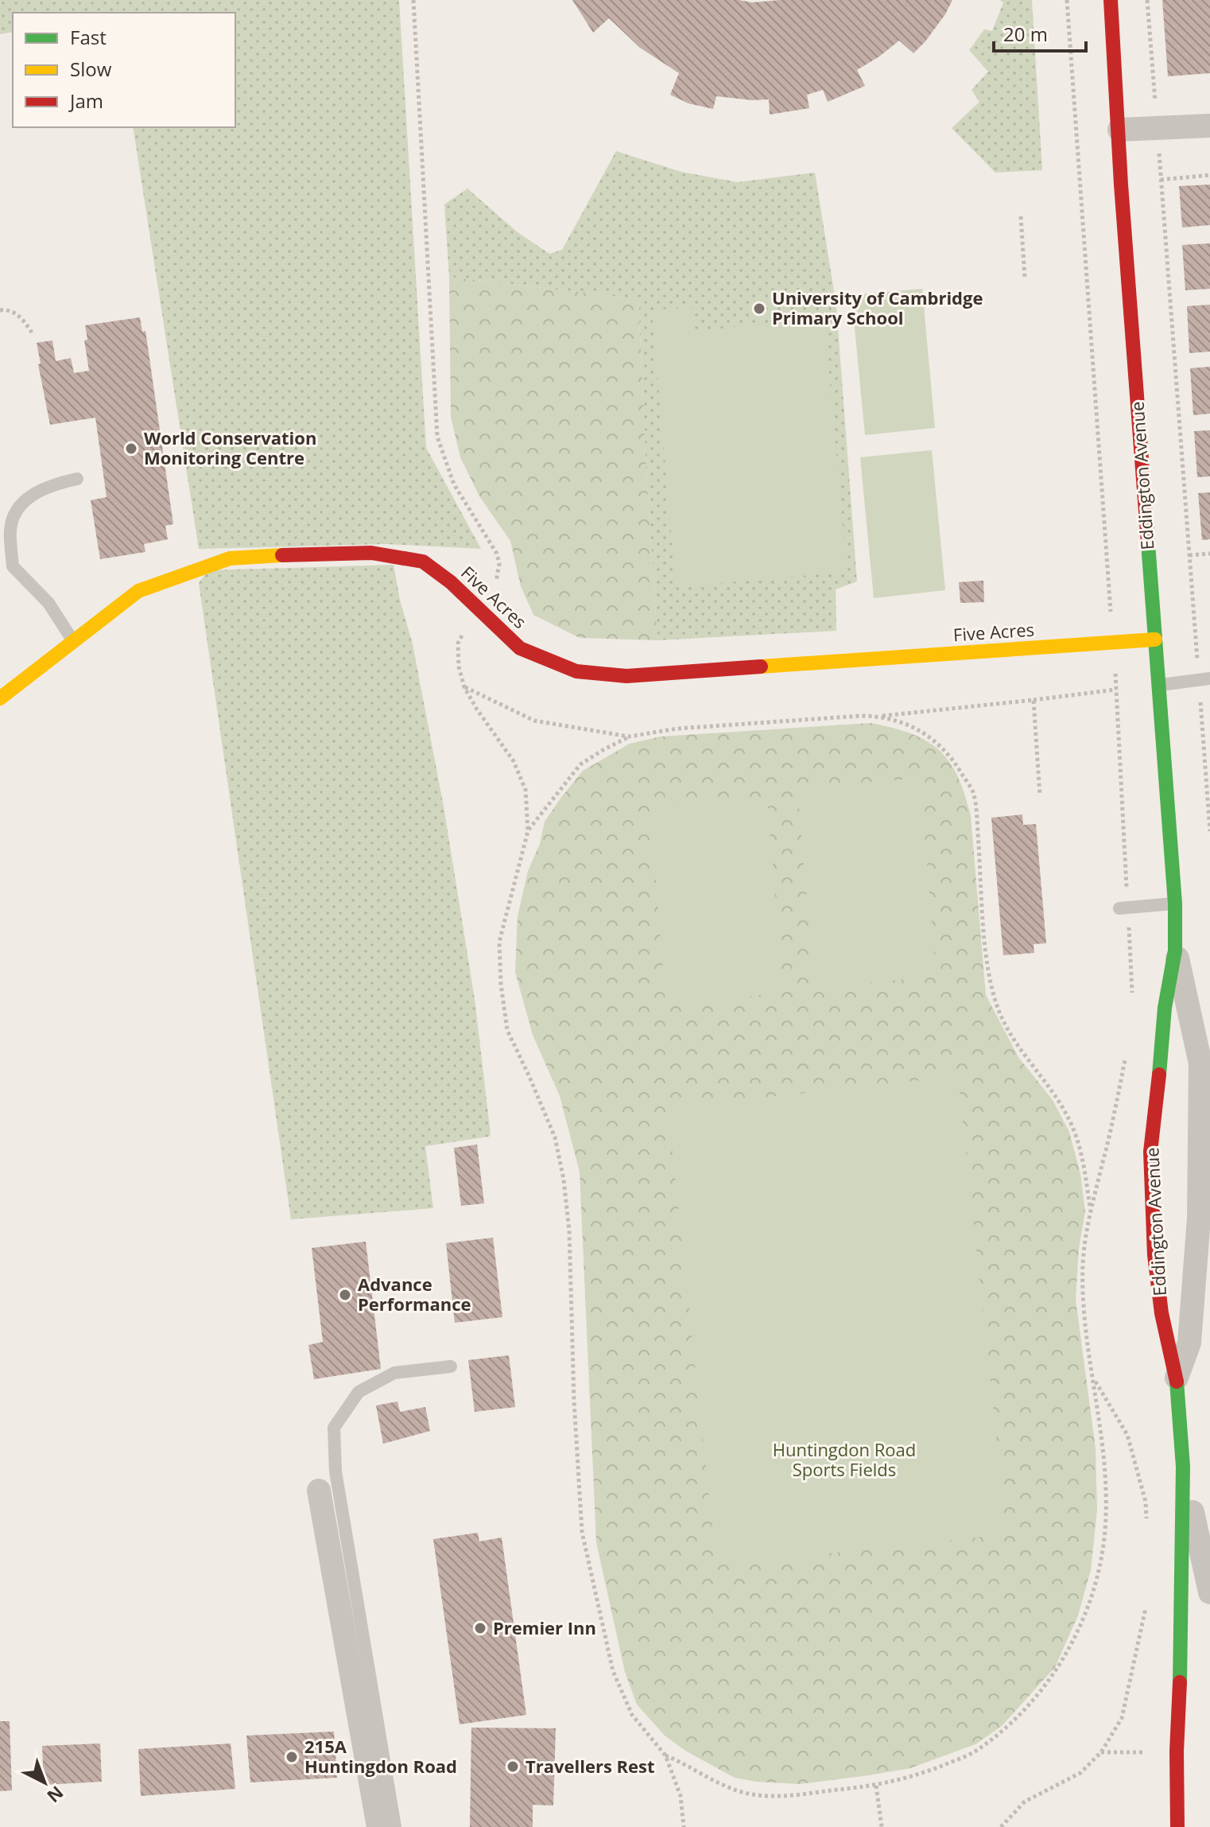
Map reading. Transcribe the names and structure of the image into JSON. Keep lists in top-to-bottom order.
{
  "streets": {
    "street": ["Eddington Avenue", "Five Acres"]
  },
  "crossings": [
    ["Eddington Avenue", "Five Acres"]
  ],
  "parks": ["Huntingdon Road Sports Fields"],
  "places": [
    "University of Cambridge Primary School",
    "World Conservation Monitoring Centre",
    "Advance Performance",
    "Premier Inn",
    "215A Huntingdon Road",
    "Travellers Rest"
  ],
  "legend": ["Fast", "Slow", "Jam"],
  "scale_bar": "20 m",
  "north": "bottom right"
}
